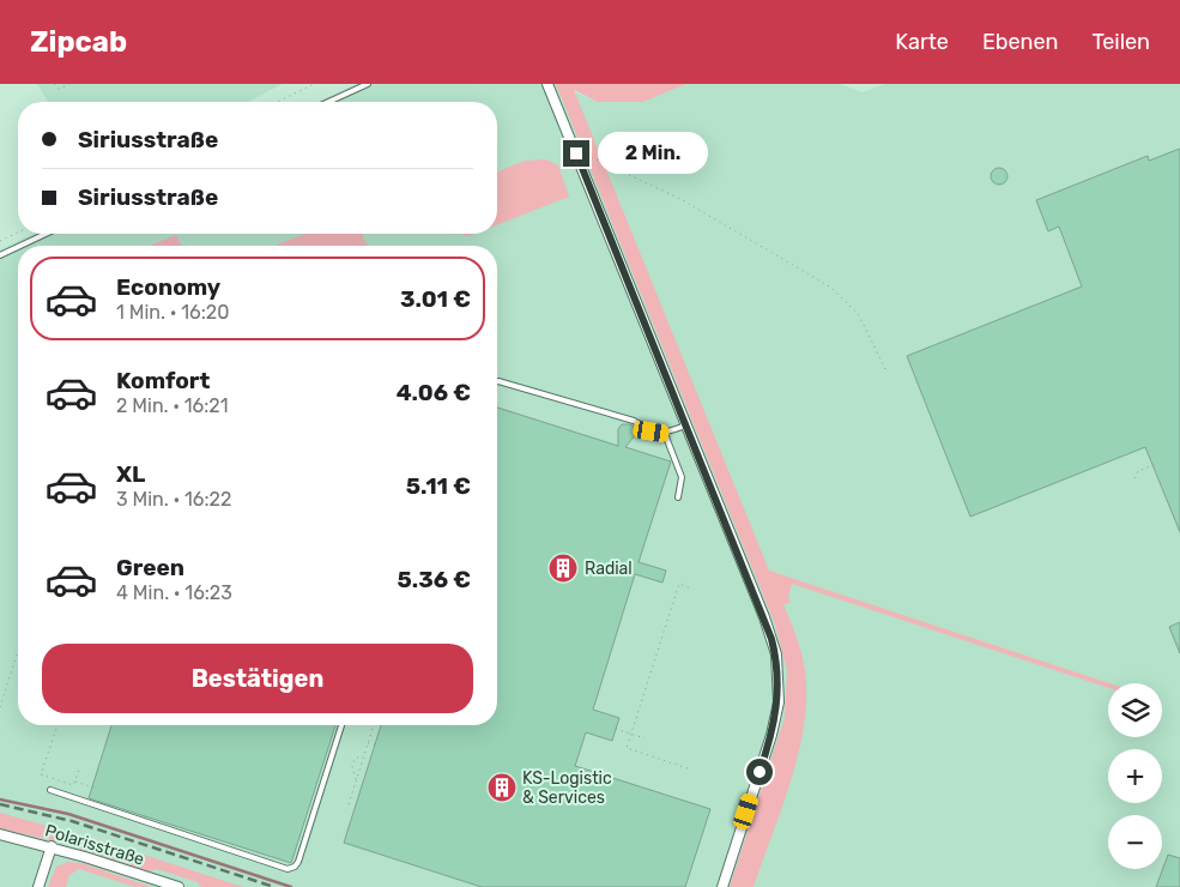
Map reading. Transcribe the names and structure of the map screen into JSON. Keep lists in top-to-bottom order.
{
  "streets": {
    "street": ["Polarisstraße"]
  },
  "places": {
    "building": ["Radial", "KS-Logistic & Services"]
  },
  "page": {
    "header": "Zipcab",
    "nav": ["Karte", "Ebenen", "Teilen"],
    "banner": ["Siriusstraße", "Siriusstraße"],
    "bubble": "2 Min.",
    "list": [
      {
        "name": "Economy",
        "note": "1 Min. · 16:20",
        "value": "3.01 €"
      },
      {
        "name": "Komfort",
        "note": "2 Min. · 16:21",
        "value": "4.06 €"
      },
      {
        "name": "XL",
        "note": "3 Min. · 16:22",
        "value": "5.11 €"
      },
      {
        "name": "Green",
        "note": "4 Min. · 16:23",
        "value": "5.36 €"
      }
    ],
    "buttons": "Bestätigen",
    "map_buttons": ["+", "−"]
  }
}
